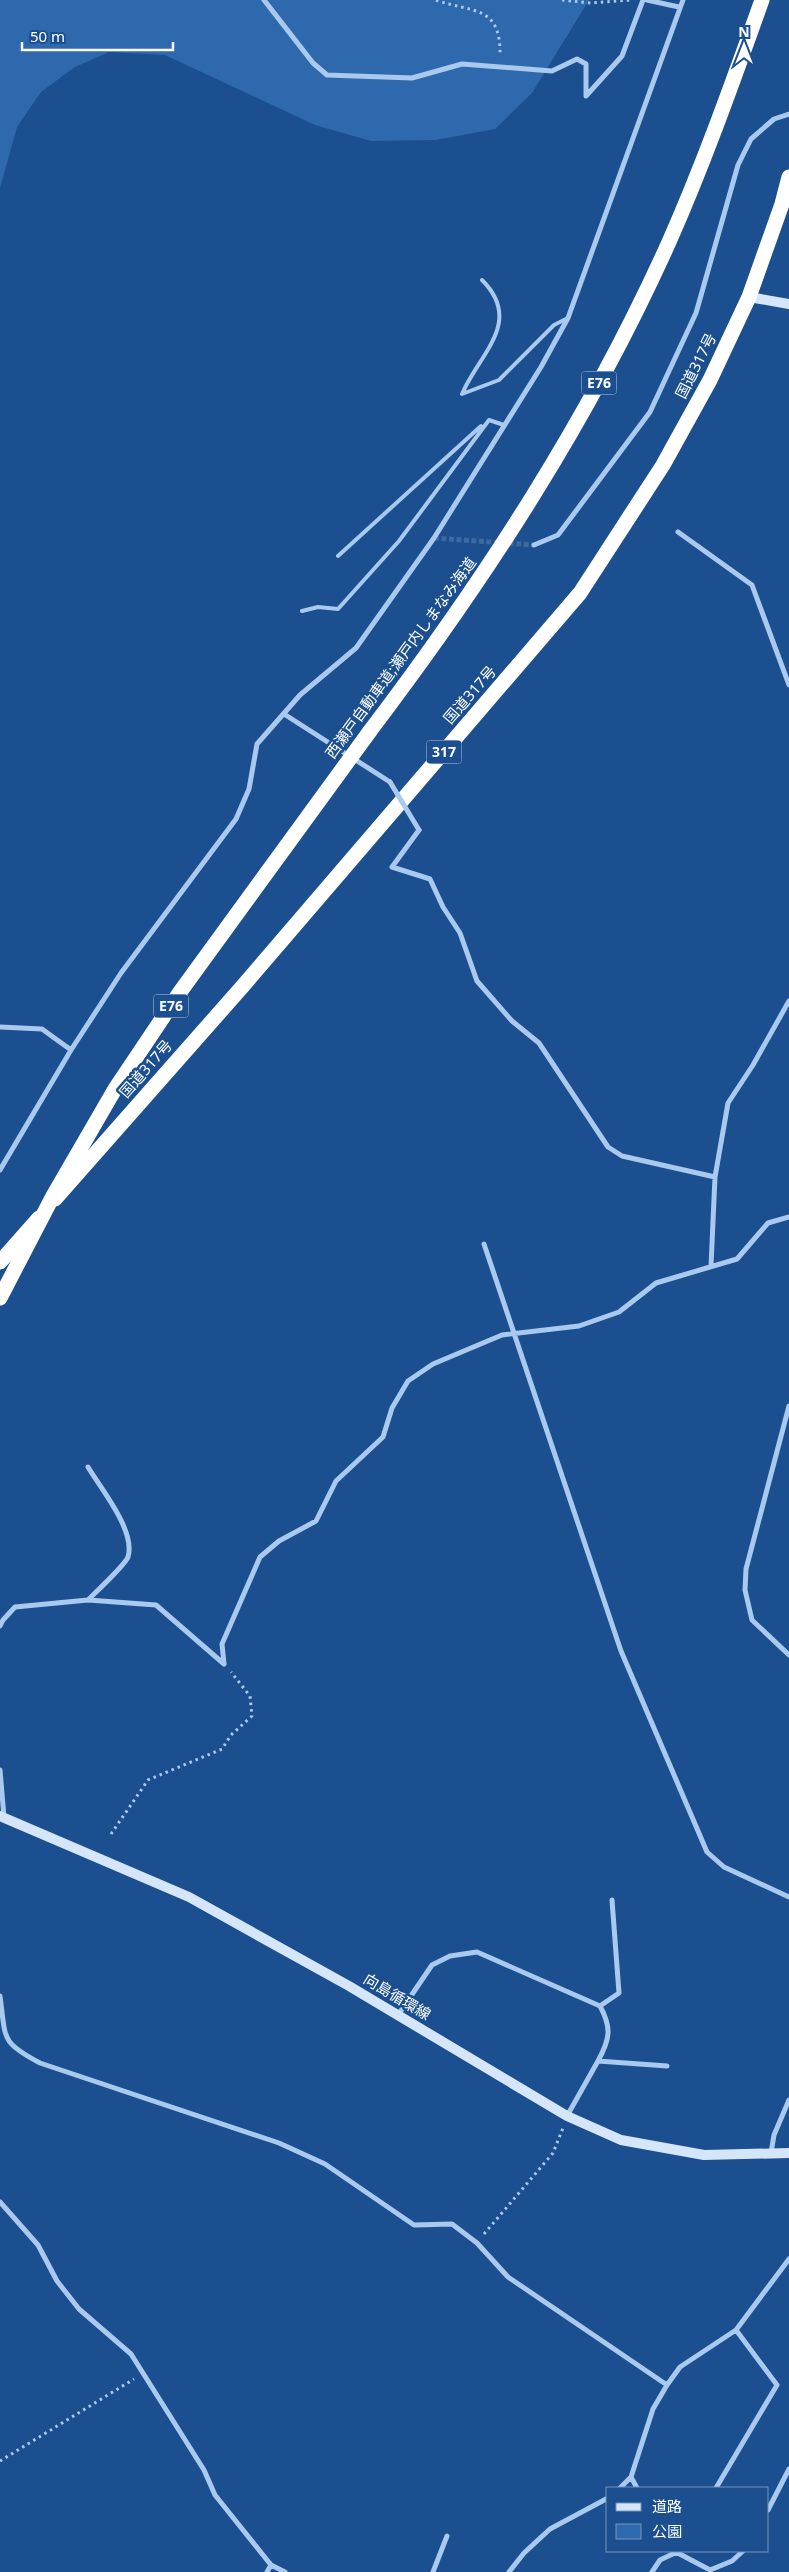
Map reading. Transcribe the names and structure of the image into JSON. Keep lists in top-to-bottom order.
{
  "streets": {
    "highway": [
      "国道317号",
      "E76",
      "西瀬戸自動車道;瀬戸内しまなみ海道",
      "317"
    ],
    "main road": ["向島循環線"]
  },
  "legend": ["道路", "公園"],
  "scale_bar": "50 m",
  "north": "top"
}
